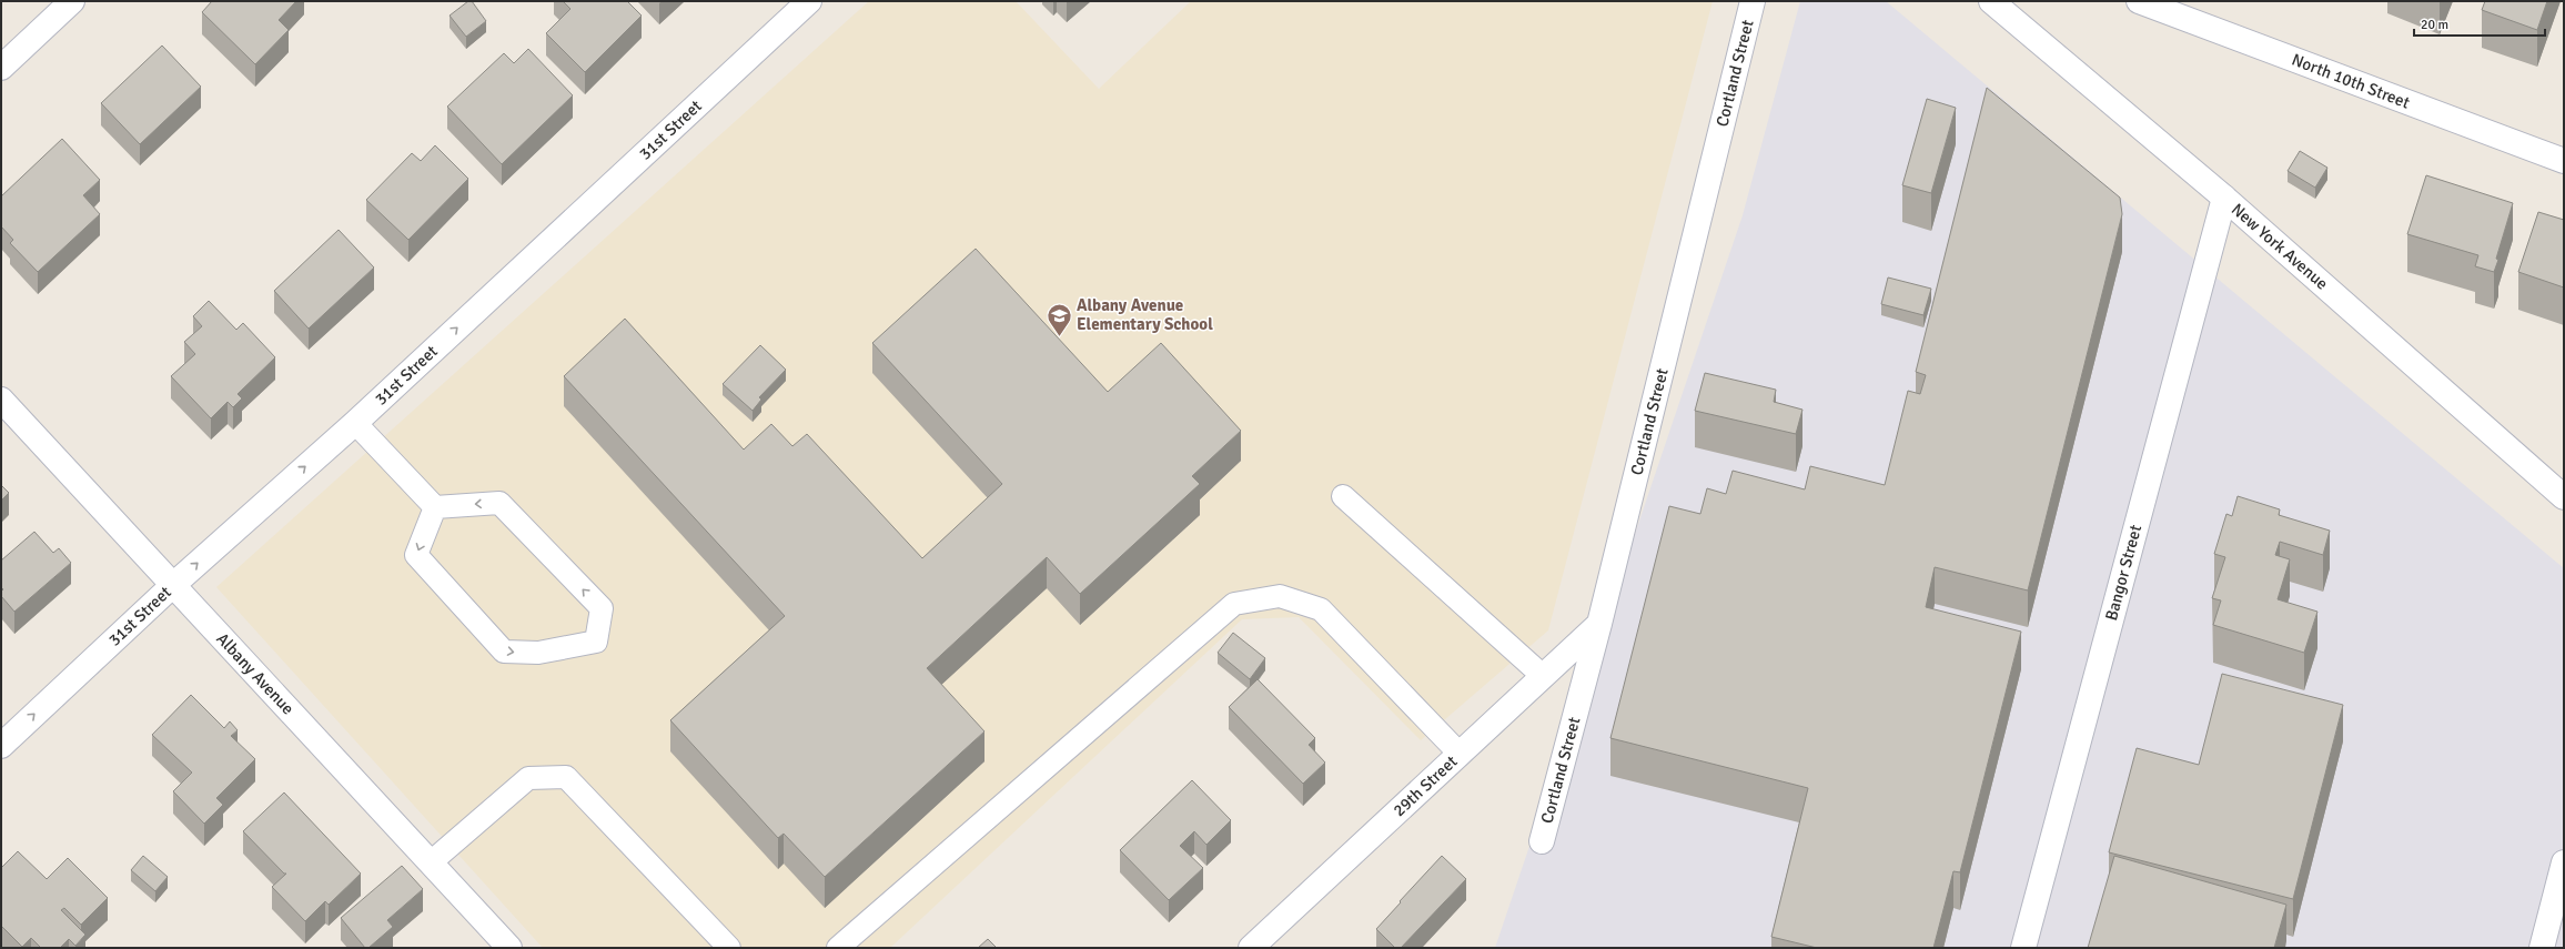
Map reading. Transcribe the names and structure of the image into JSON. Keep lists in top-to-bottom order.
{
  "streets": {
    "street": [
      "Cortland Street",
      "North 10th Street",
      "31st Street",
      "New York Avenue",
      "Bangor Street",
      "Albany Avenue",
      "29th Street"
    ]
  },
  "crossings": [
    ["Cortland Street", "29th Street"],
    ["31st Street", "Albany Avenue"],
    ["New York Avenue", "Bangor Street"]
  ],
  "one_way": ["31st Street"],
  "places": {
    "school or university": ["Albany Avenue Elementary School"]
  },
  "scale_bar": "20 m"
}
